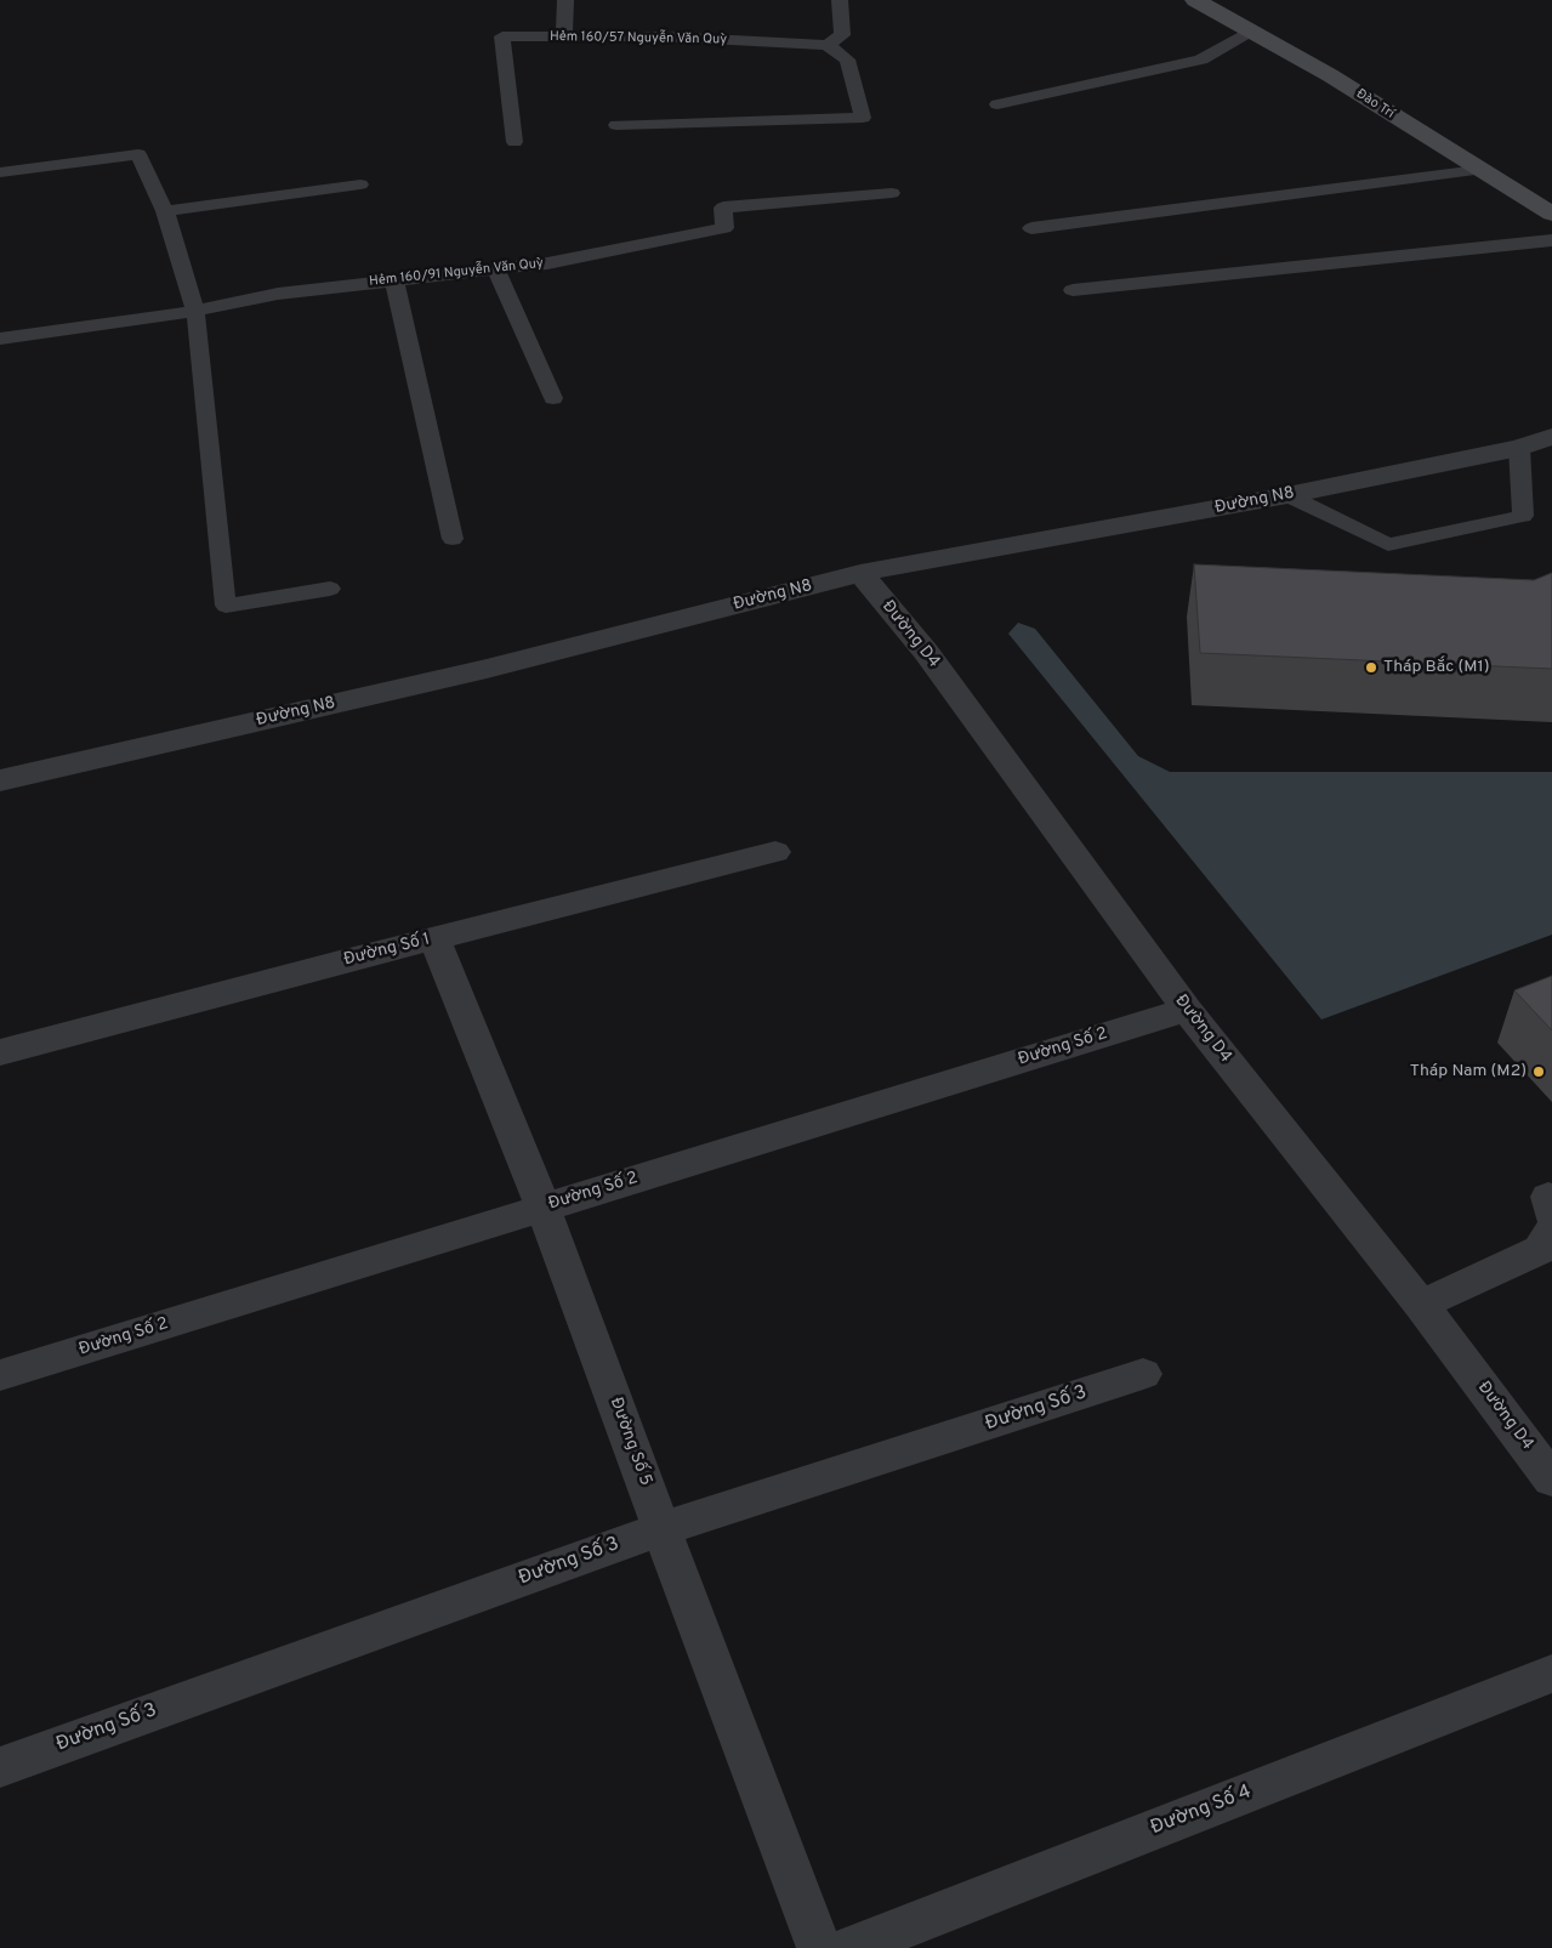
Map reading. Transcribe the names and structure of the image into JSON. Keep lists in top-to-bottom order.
{
  "streets": {
    "street": [
      "Đào Trí",
      "Đường N8",
      "Đường D4",
      "Đường Số 1",
      "Đường Số 2",
      "Đường Số 3",
      "Đường Số 5",
      "Đường Số 4"
    ],
    "lane": ["Hẻm 160/57 Nguyễn Văn Quỳ", "Hẻm 160/91 Nguyễn Văn Quỳ"]
  },
  "crossings": [
    ["Đường N8", "Đường D4"],
    ["Đường D4", "Đường Số 2"],
    ["Đường Số 1", "Đường Số 5"],
    ["Đường Số 2", "Đường Số 5"],
    ["Đường Số 3", "Đường Số 5"]
  ],
  "places": ["Tháp Bắc (M1)", "Tháp Nam (M2)"]
}
